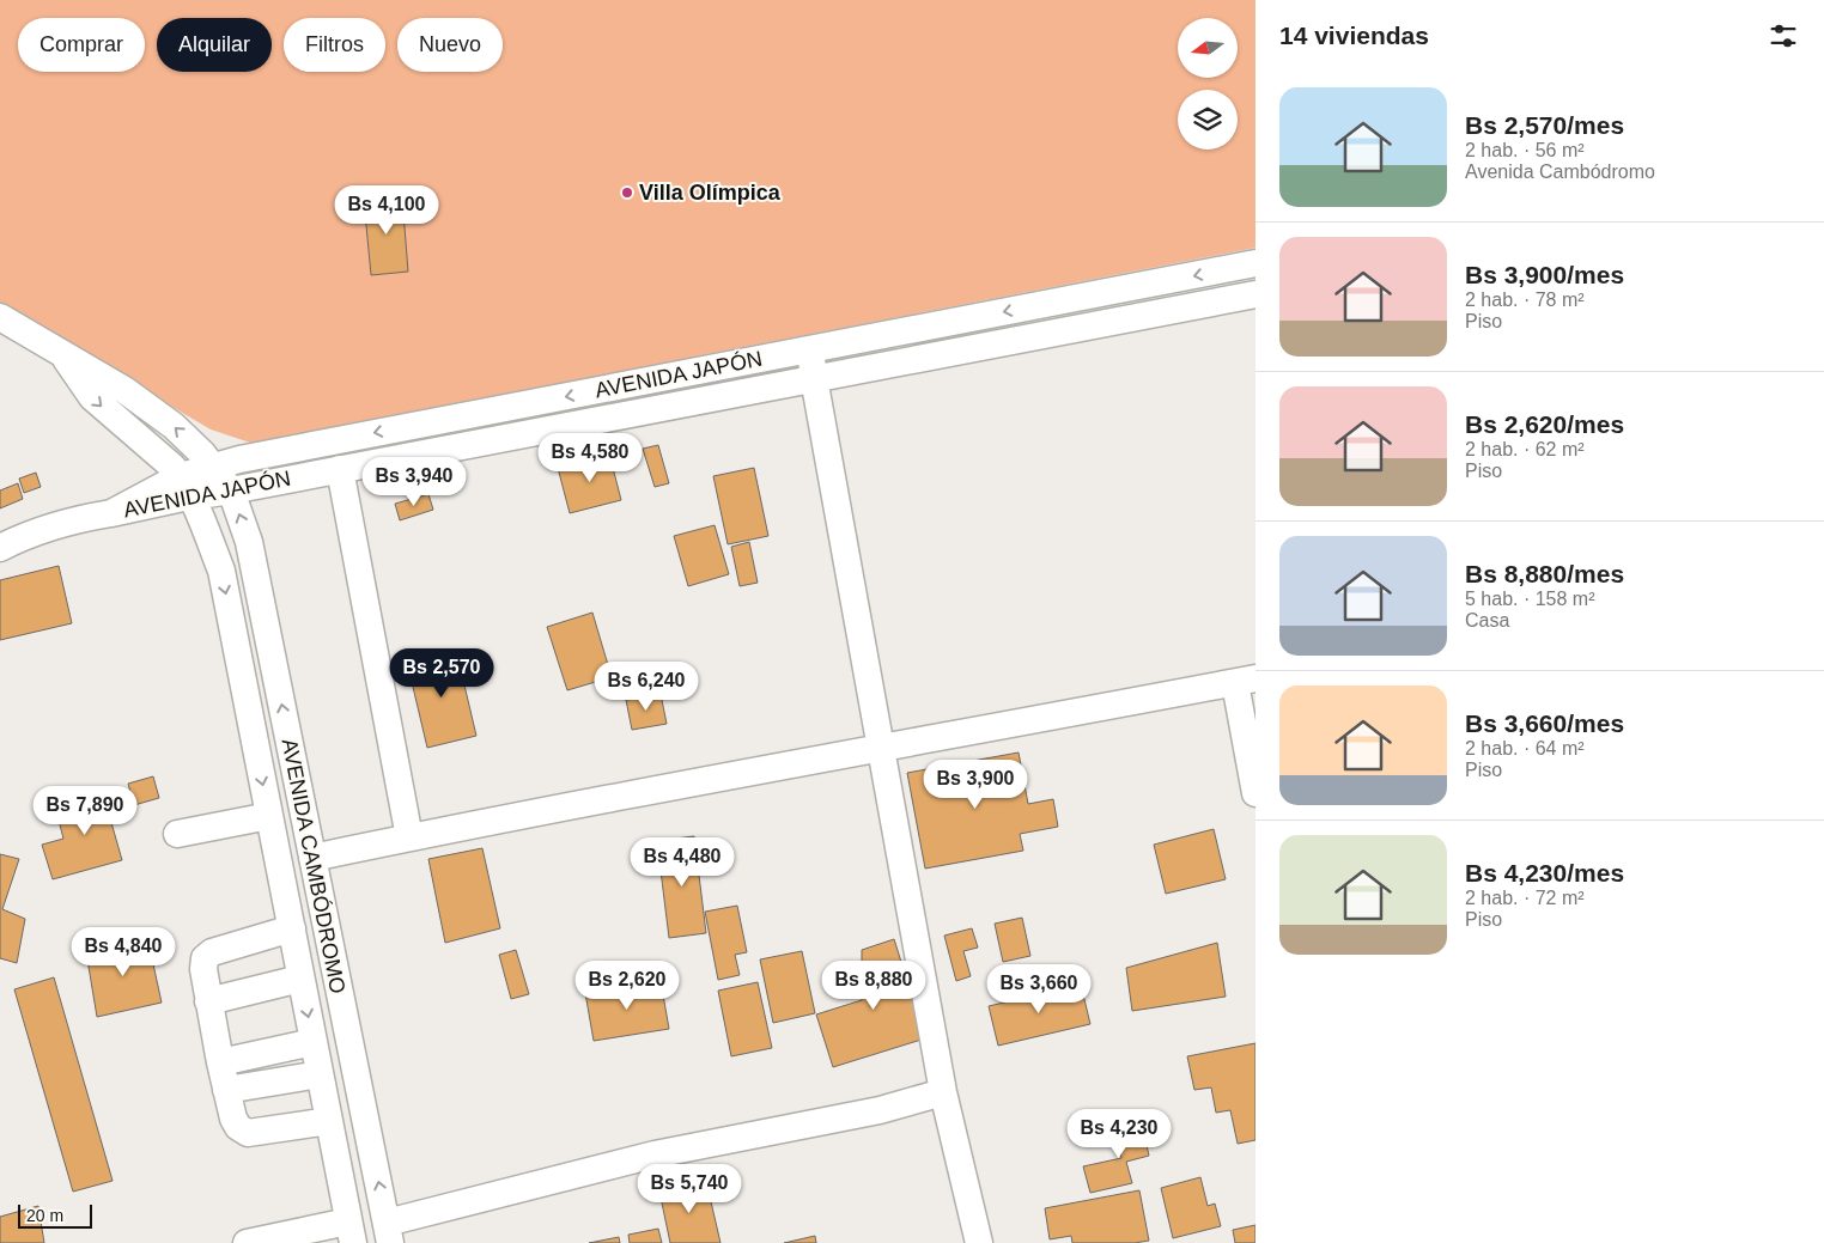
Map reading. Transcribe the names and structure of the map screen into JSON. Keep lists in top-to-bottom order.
{
  "streets": {
    "street": ["AVENIDA JAPÓN", "AVENIDA CAMBÓDROMO"]
  },
  "crossings": [
    ["AVENIDA JAPÓN", "AVENIDA CAMBÓDROMO"]
  ],
  "places": ["Villa Olímpica"],
  "scale_bar": "20 m",
  "north": "left",
  "page": {
    "heading": "14 viviendas",
    "chip": [
      "Comprar",
      "Alquilar",
      "Filtros",
      "Nuevo"
    ],
    "list": [
      {
        "name": "Bs 2,570/mes",
        "note": "2 hab. · 56 m² · Avenida Cambódromo"
      },
      {
        "name": "Bs 3,900/mes",
        "note": "2 hab. · 78 m² · Piso"
      },
      {
        "name": "Bs 2,620/mes",
        "note": "2 hab. · 62 m² · Piso"
      },
      {
        "name": "Bs 8,880/mes",
        "note": "5 hab. · 158 m² · Casa"
      },
      {
        "name": "Bs 3,660/mes",
        "note": "2 hab. · 64 m² · Piso"
      },
      {
        "name": "Bs 4,230/mes",
        "note": "2 hab. · 72 m² · Piso"
      }
    ],
    "price": [
      "Bs 4,100",
      "Bs 4,580",
      "Bs 3,940",
      "Bs 2,570",
      "Bs 6,240",
      "Bs 3,900",
      "Bs 7,890",
      "Bs 4,480",
      "Bs 4,840",
      "Bs 2,620",
      "Bs 8,880",
      "Bs 3,660",
      "Bs 4,230",
      "Bs 5,740"
    ],
    "scale": "20 m"
  }
}
